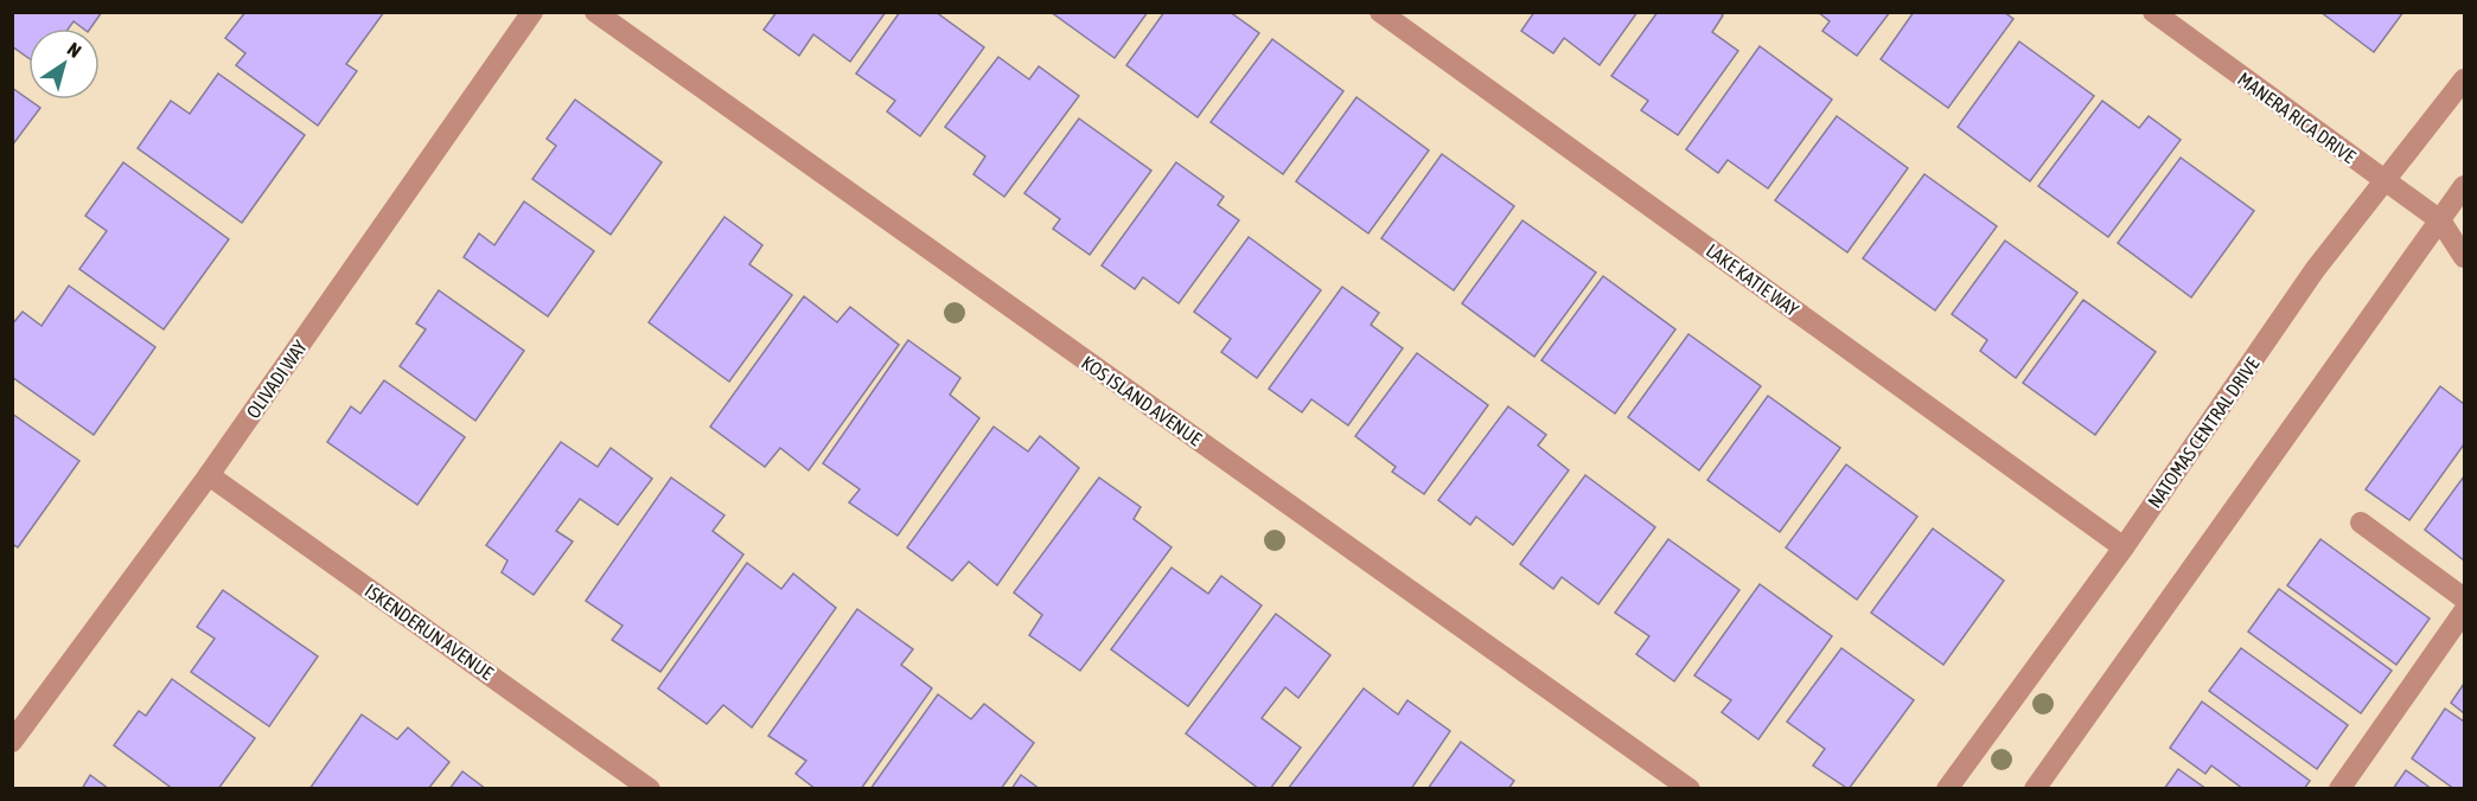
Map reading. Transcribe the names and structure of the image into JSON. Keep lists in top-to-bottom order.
{
  "streets": {
    "street": [
      "MANERA RICA DRIVE",
      "LAKE KATIE WAY",
      "OLIVADI WAY",
      "KOS ISLAND AVENUE",
      "NATOMAS CENTRAL DRIVE",
      "ISKENDERUN AVENUE"
    ]
  },
  "crossings": [
    ["MANERA RICA DRIVE", "NATOMAS CENTRAL DRIVE"],
    ["LAKE KATIE WAY", "NATOMAS CENTRAL DRIVE"],
    ["OLIVADI WAY", "ISKENDERUN AVENUE"]
  ],
  "north": "top right"
}
